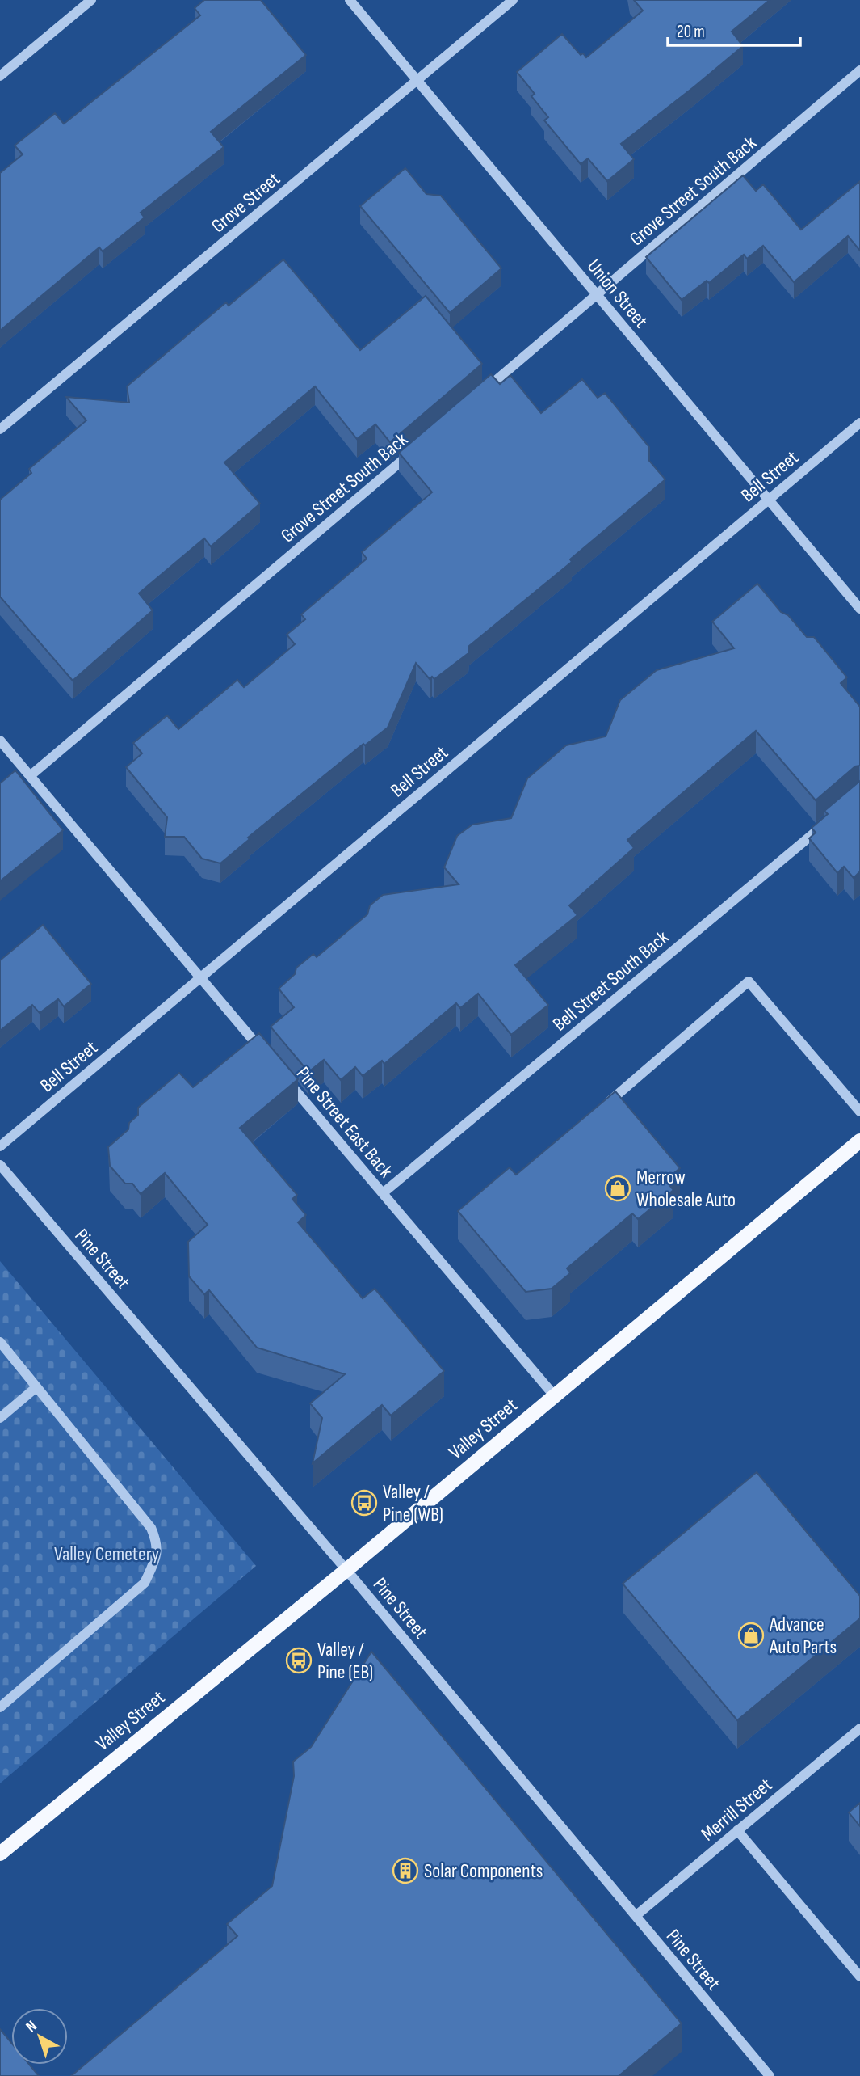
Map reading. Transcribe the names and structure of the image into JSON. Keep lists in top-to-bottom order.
{
  "streets": {
    "main road": ["Valley Street"],
    "street": [
      "Grove Street South Back",
      "Grove Street",
      "Union Street",
      "Bell Street",
      "Bell Street South Back",
      "Pine Street East Back",
      "Pine Street",
      "Merrill Street"
    ]
  },
  "crossings": [
    ["Grove Street South Back", "Union Street"],
    ["Grove Street", "Union Street"],
    ["Union Street", "Bell Street"],
    ["Bell Street South Back", "Pine Street East Back"],
    ["Pine Street East Back", "Valley Street"],
    ["Pine Street", "Valley Street"],
    ["Pine Street", "Merrill Street"]
  ],
  "parks": ["Valley Cemetery"],
  "places": {
    "shop": ["Merrow Wholesale Auto", "Advance Auto Parts"],
    "bus stop": ["Valley / Pine (WB)", "Valley / Pine (EB)"],
    "building": ["Solar Components"]
  },
  "scale_bar": "20 m",
  "north": "top left"
}
